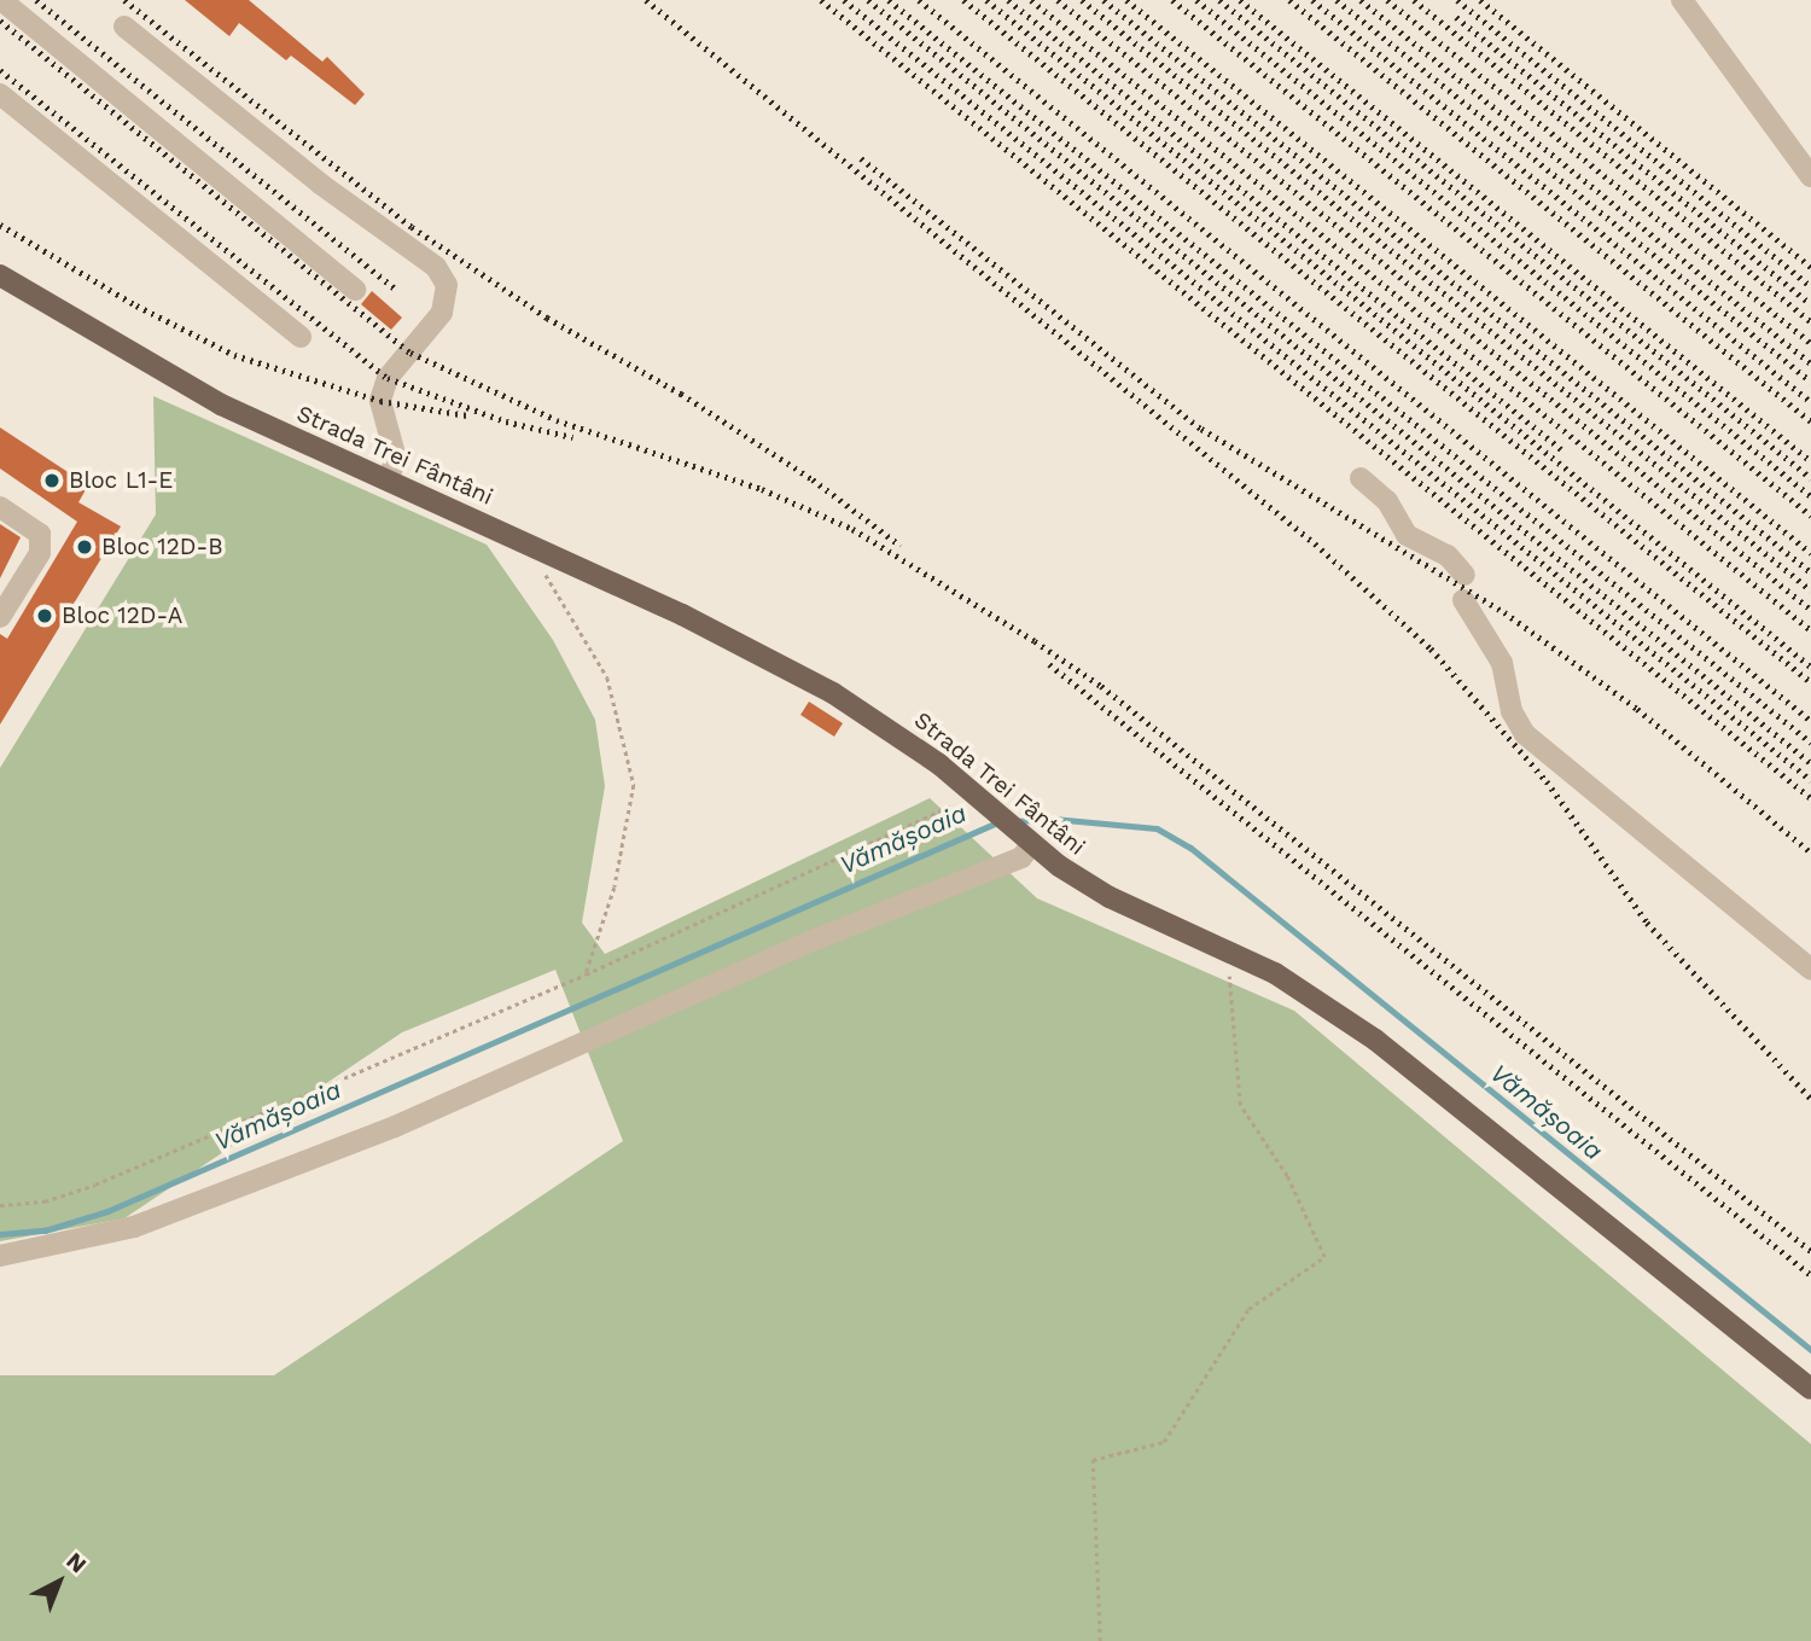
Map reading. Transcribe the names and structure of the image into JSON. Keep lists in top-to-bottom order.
{
  "streets": {
    "main road": ["Strada Trei Fântâni"]
  },
  "water": ["Vămășoaia"],
  "places": ["Bloc L1-E", "Bloc 12D-B", "Bloc 12D-A"],
  "north": "top right"
}
